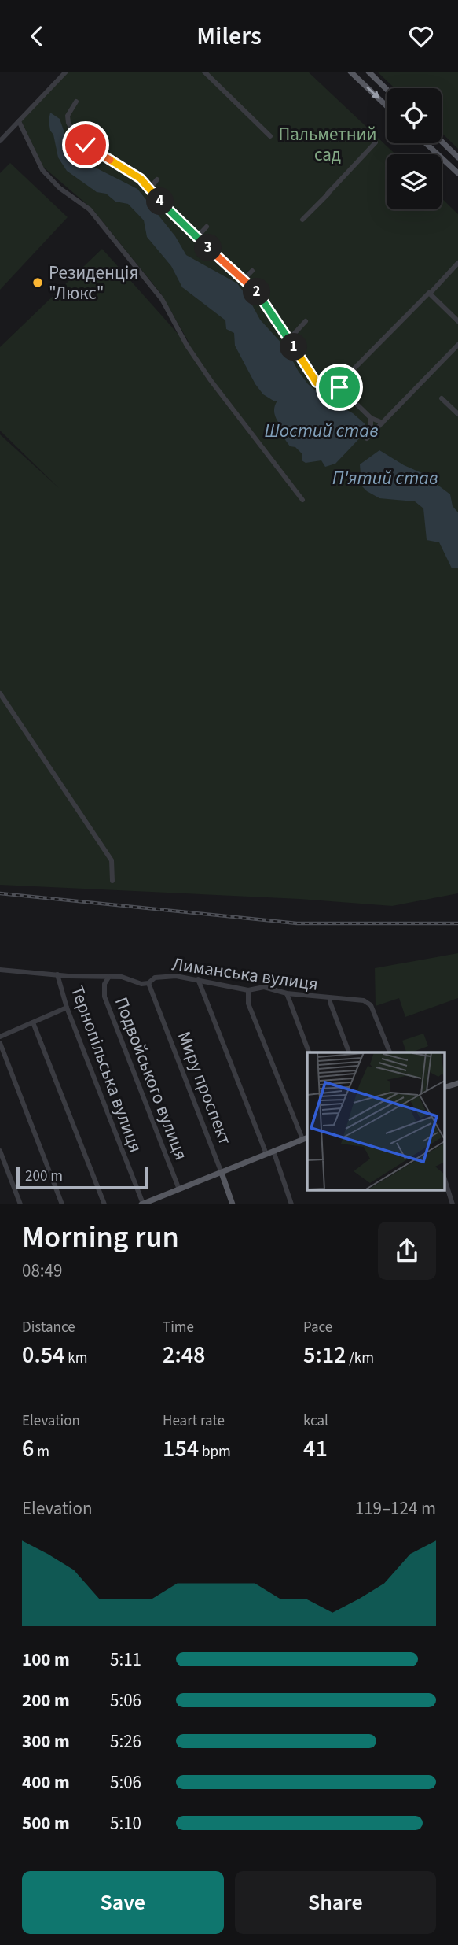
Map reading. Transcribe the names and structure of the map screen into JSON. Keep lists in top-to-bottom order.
{
  "streets": {
    "main road": ["Миру проспект"],
    "street": ["Лиманська вулиця", "Тернопільська вулиця", "Подвойського вулиця"]
  },
  "crossings": [
    ["Лиманська вулиця", "Тернопільська вулиця"],
    ["Лиманська вулиця", "Подвойського вулиця"],
    ["Лиманська вулиця", "Миру проспект"]
  ],
  "water": ["Шостий став", "П'ятий став"],
  "parks": ["Пальметний сад"],
  "places": ["Резиденція \"Люкс\""],
  "scale_bar": "200 m",
  "page": {
    "header": "Milers",
    "pins": [
      "4",
      "3",
      "2",
      "1"
    ],
    "scale": "200 m",
    "heading": ["Morning run", "08:49"],
    "stats": [
      ["Distance", "0.54 km"],
      ["Time", "2:48"],
      ["Pace", "5:12 /km"],
      ["Elevation", "6 m"],
      ["Heart rate", "154 bpm"],
      ["kcal", "41"]
    ],
    "chart": ["Elevation", "119–124 m"],
    "list": [
      {
        "name": "100 m",
        "note": "5:11"
      },
      {
        "name": "200 m",
        "note": "5:06"
      },
      {
        "name": "300 m",
        "note": "5:26"
      },
      {
        "name": "400 m",
        "note": "5:06"
      },
      {
        "name": "500 m",
        "note": "5:10"
      }
    ],
    "buttons": ["Save", "Share"]
  }
}
